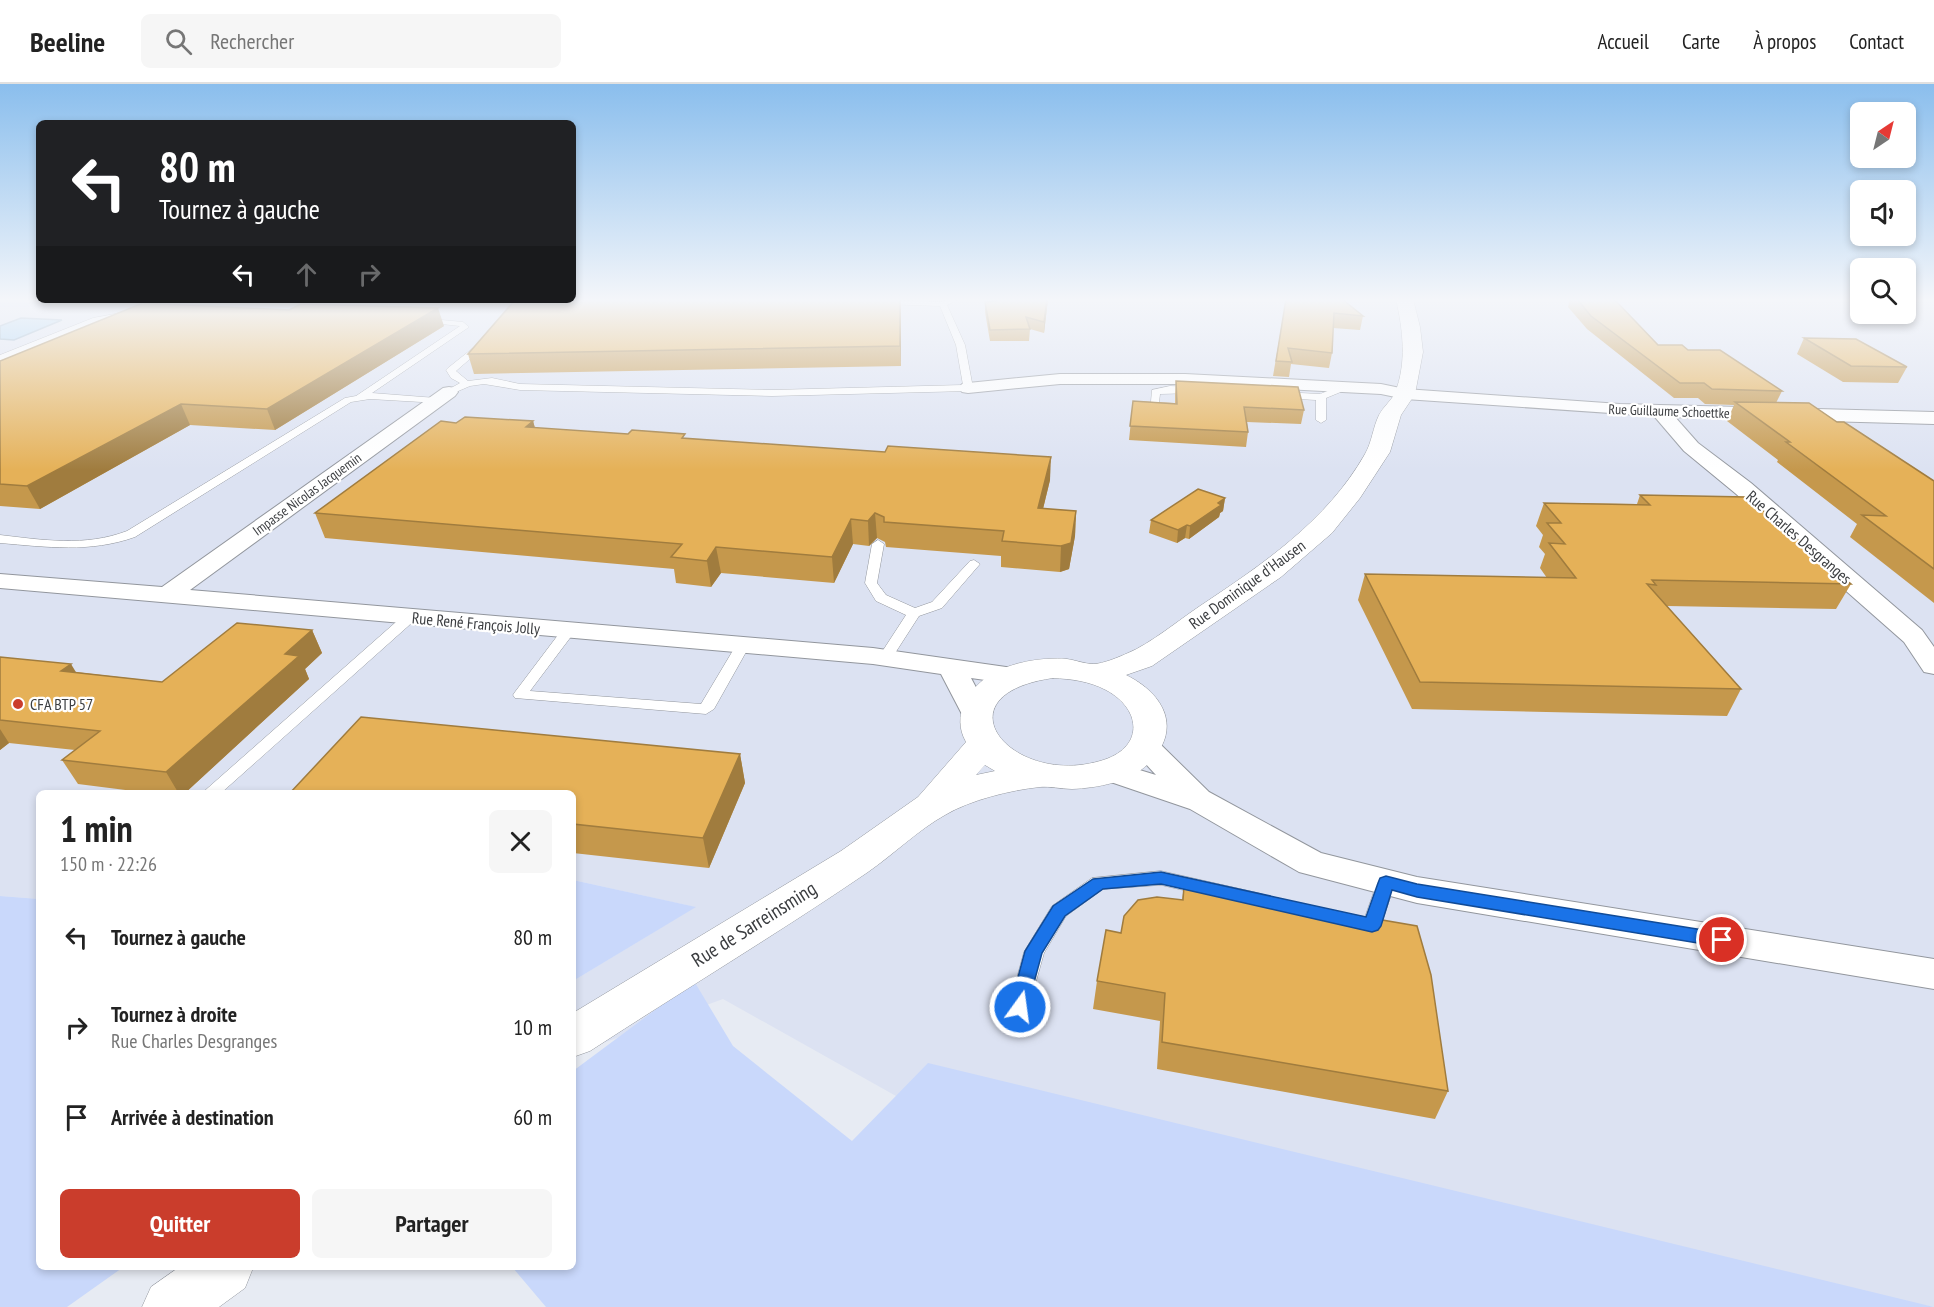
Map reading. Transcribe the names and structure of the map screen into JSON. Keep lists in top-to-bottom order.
{
  "streets": {
    "street": [
      "Rue Guillaume Schoettke",
      "Impasse Nicolas Jacquemin",
      "Rue Charles Desgranges",
      "Rue Dominique d'Hausen",
      "Rue René François Jolly",
      "Rue de Sarreinsming"
    ]
  },
  "crossings": [
    ["Rue Guillaume Schoettke", "Rue Charles Desgranges"],
    ["Rue Guillaume Schoettke", "Rue Dominique d'Hausen"],
    ["Impasse Nicolas Jacquemin", "Rue René François Jolly"],
    ["Rue Dominique d'Hausen", "Rue René François Jolly"],
    ["Rue Dominique d'Hausen", "Rue de Sarreinsming"],
    ["Rue René François Jolly", "Rue de Sarreinsming"]
  ],
  "places": ["CFA BTP 57"],
  "north": "top right",
  "page": {
    "header": "Beeline",
    "search": "Rechercher",
    "nav": [
      "Accueil",
      "Carte",
      "À propos",
      "Contact"
    ],
    "turn": ["80 m", "Tournez à gauche"],
    "heading": ["1 min", "150 m · 22:26"],
    "list": [
      {
        "name": "Tournez à gauche",
        "value": "80 m"
      },
      {
        "name": "Tournez à droite",
        "note": "Rue Charles Desgranges",
        "value": "10 m"
      },
      {
        "name": "Arrivée à destination",
        "value": "60 m"
      }
    ],
    "buttons": ["Quitter", "Partager"]
  }
}
